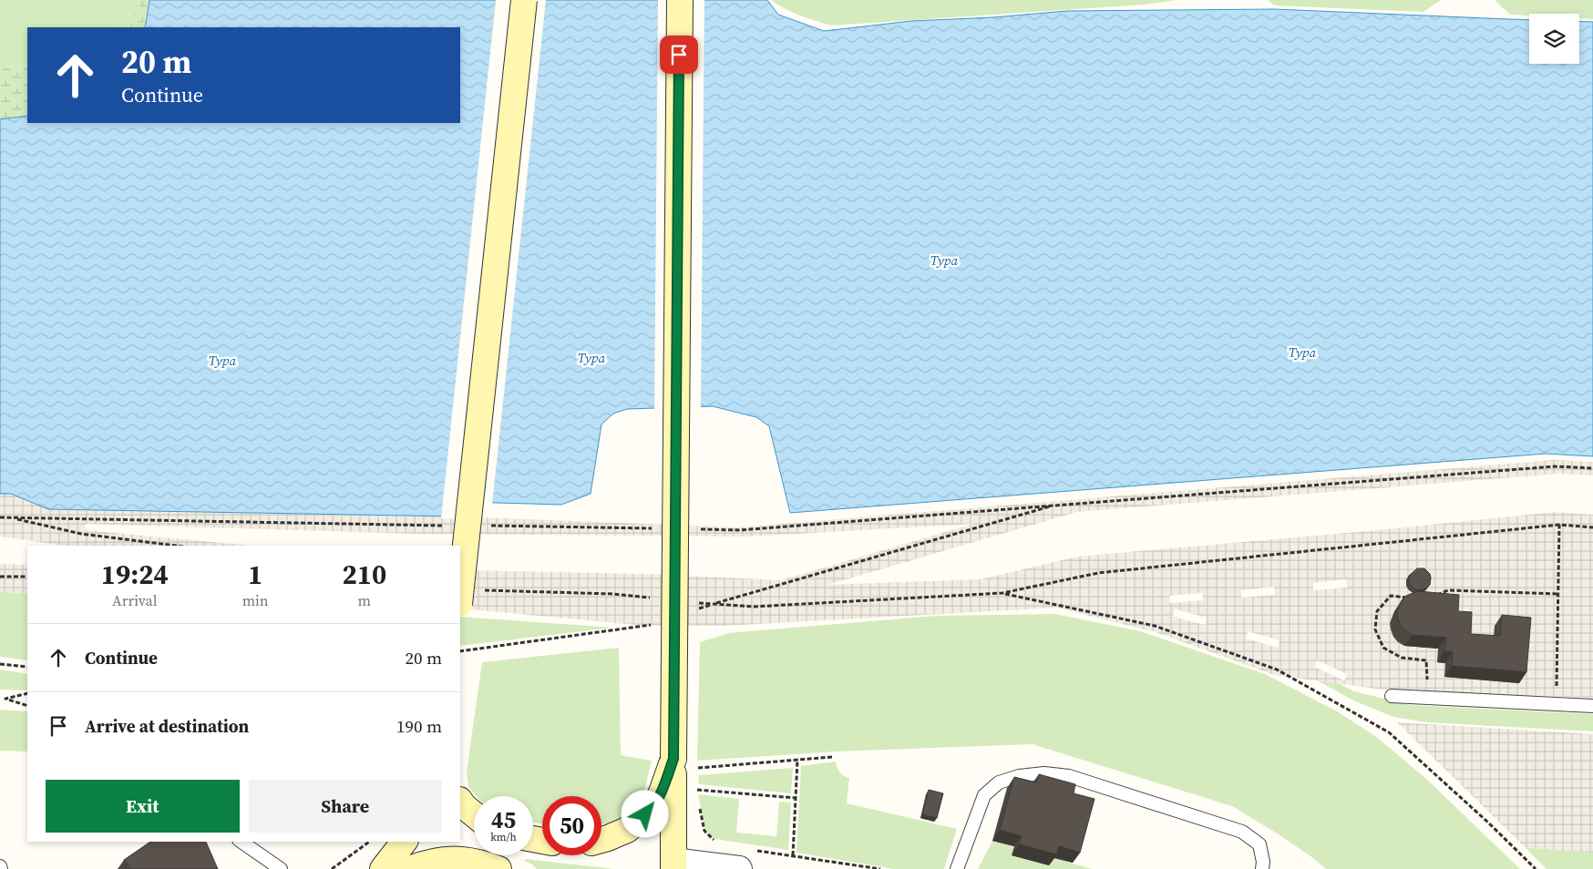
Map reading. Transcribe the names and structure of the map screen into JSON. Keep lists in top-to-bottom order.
{
  "water": ["Тура"],
  "page": {
    "turn": ["20 m", "Continue"],
    "eta": [
      "19:24",
      "Arrival",
      "1",
      "min",
      "210",
      "m"
    ],
    "list": [
      {
        "name": "Continue",
        "value": "20 m"
      },
      {
        "name": "Arrive at destination",
        "value": "190 m"
      }
    ],
    "buttons": ["Exit", "Share"],
    "speed": "45 km/h",
    "limit": "50"
  }
}
